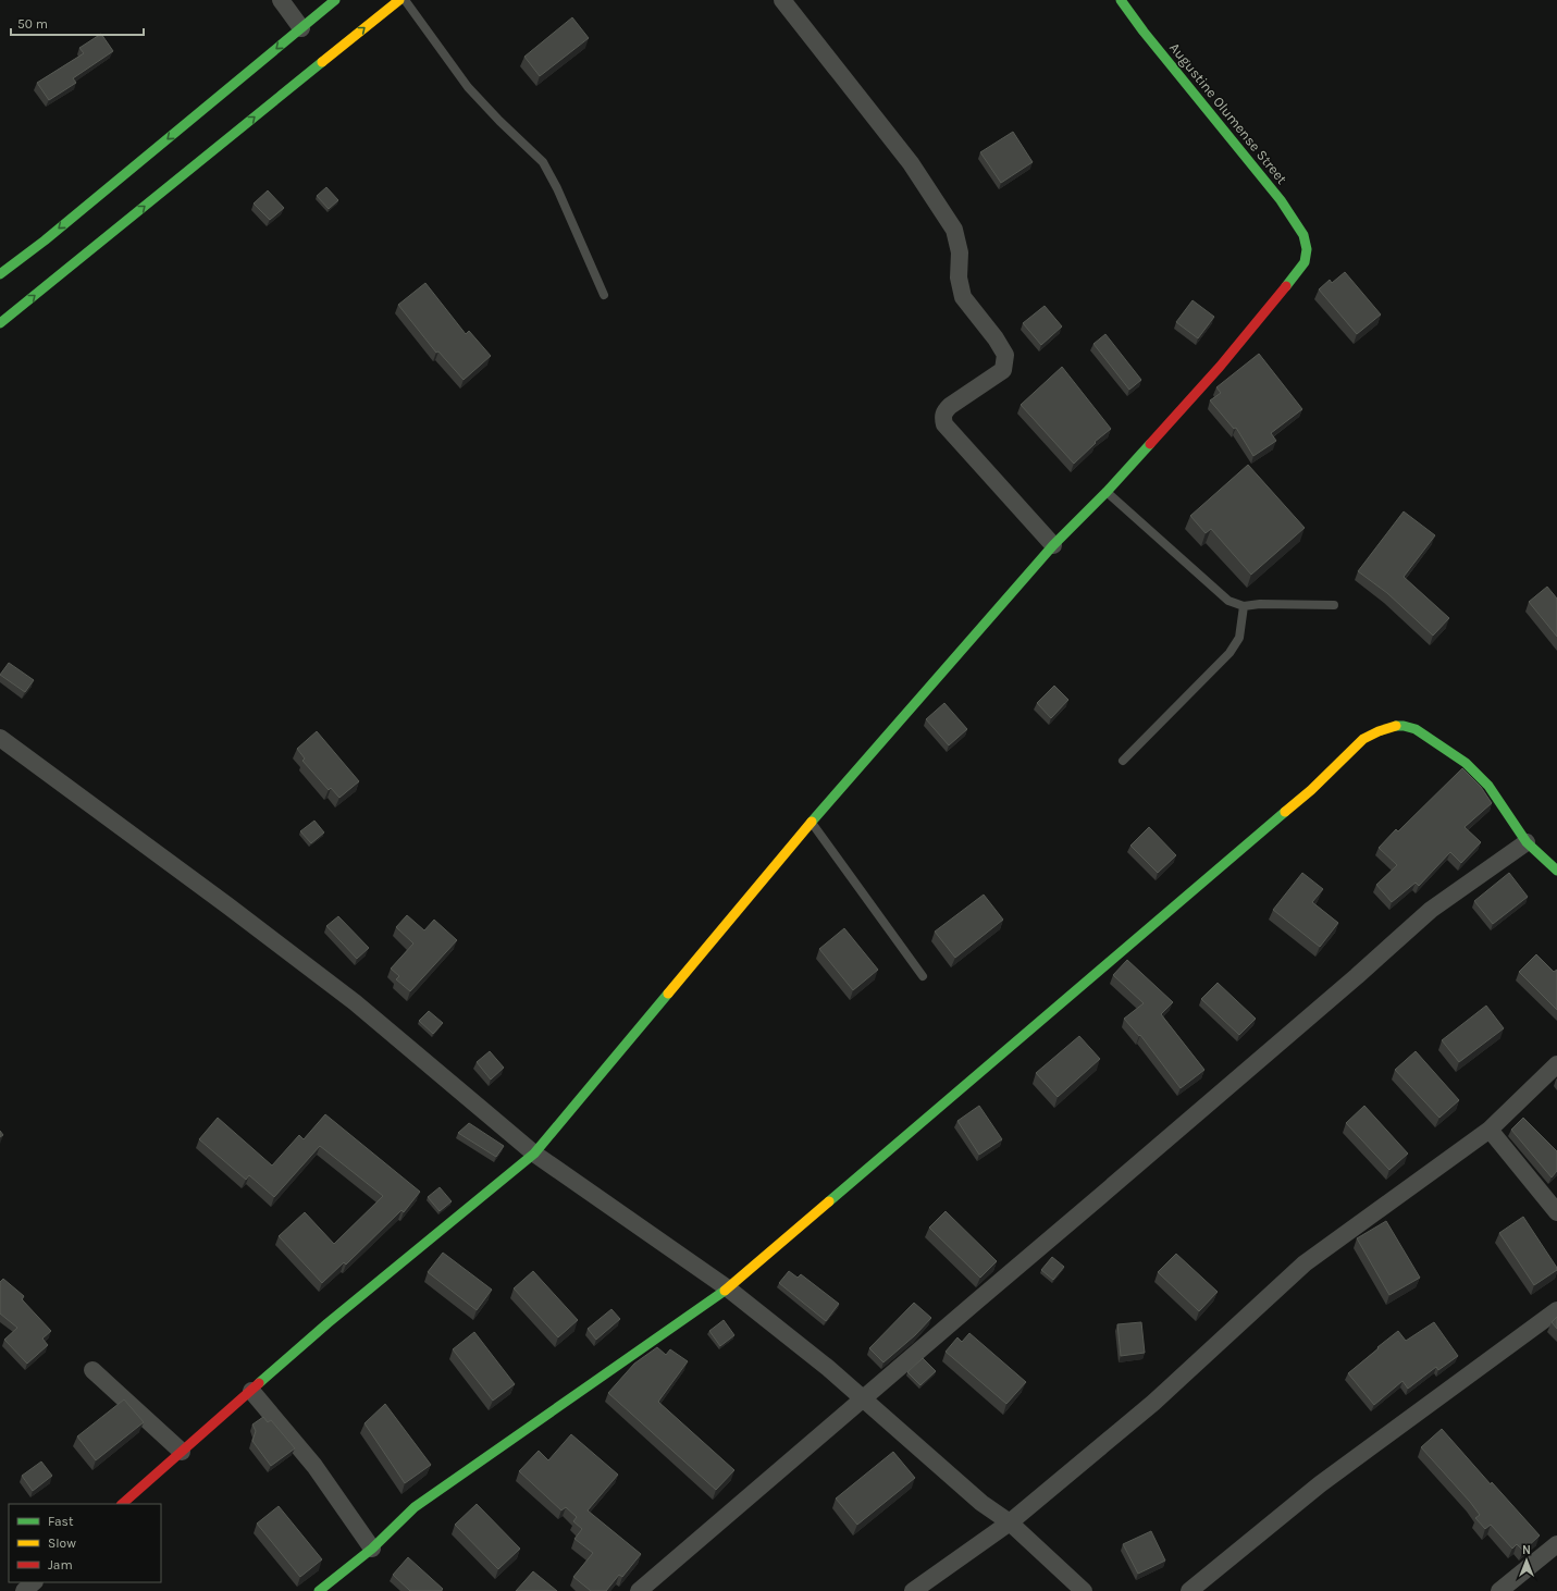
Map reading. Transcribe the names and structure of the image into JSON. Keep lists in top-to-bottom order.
{
  "streets": {
    "main road": ["Augustine Olumense Street"]
  },
  "legend": ["Fast", "Slow", "Jam"],
  "scale_bar": "50 m",
  "north": "top"
}
